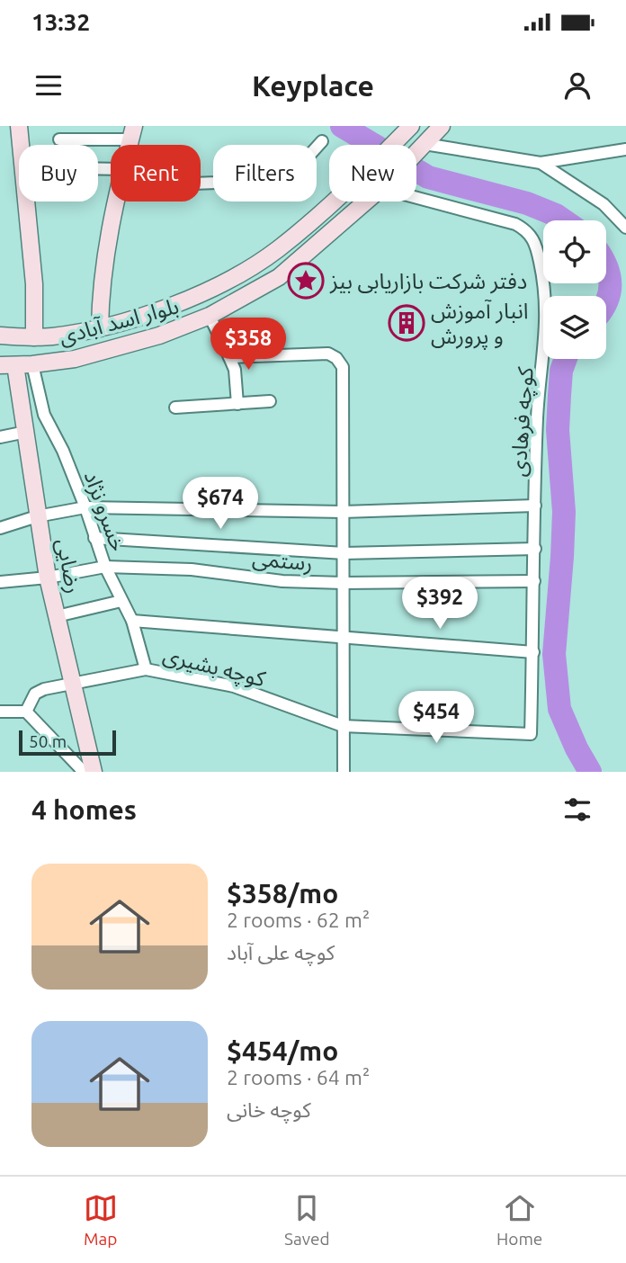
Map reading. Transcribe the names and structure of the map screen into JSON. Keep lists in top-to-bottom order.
{
  "streets": {
    "main road": ["بلوار اسد آبادی", "رضایی"],
    "street": [
      "کوچه فرهادی",
      "خسرو نژاد",
      "رستمی",
      "کوچه بشیری"
    ]
  },
  "crossings": [
    ["بلوار اسد آبادی", "خسرو نژاد"],
    ["بلوار اسد آبادی", "رضایی"],
    ["کوچه فرهادی", "رستمی"],
    ["کوچه فرهادی", "کوچه بشیری"],
    ["خسرو نژاد", "رستمی"],
    ["خسرو نژاد", "کوچه بشیری"],
    ["رستمی", "رضایی"],
    ["رضایی", "کوچه بشیری"]
  ],
  "places": {
    "place": ["دفتر شرکت بازاریابی بیز"],
    "building": ["انبار آموزش و پرورش"]
  },
  "scale_bar": "50 m",
  "page": {
    "status": "13:32",
    "header": "Keyplace",
    "chip": [
      "Buy",
      "Rent",
      "Filters",
      "New"
    ],
    "price": [
      "$358",
      "$674",
      "$392",
      "$454"
    ],
    "scale": "50 m",
    "heading": "4 homes",
    "list": [
      {
        "name": "$358/mo",
        "note": "2 rooms · 62 m² · کوچه علی آباد"
      },
      {
        "name": "$454/mo",
        "note": "2 rooms · 64 m² · کوچه خانی"
      }
    ],
    "tabs": ["Map", "Saved", "Home"]
  }
}
